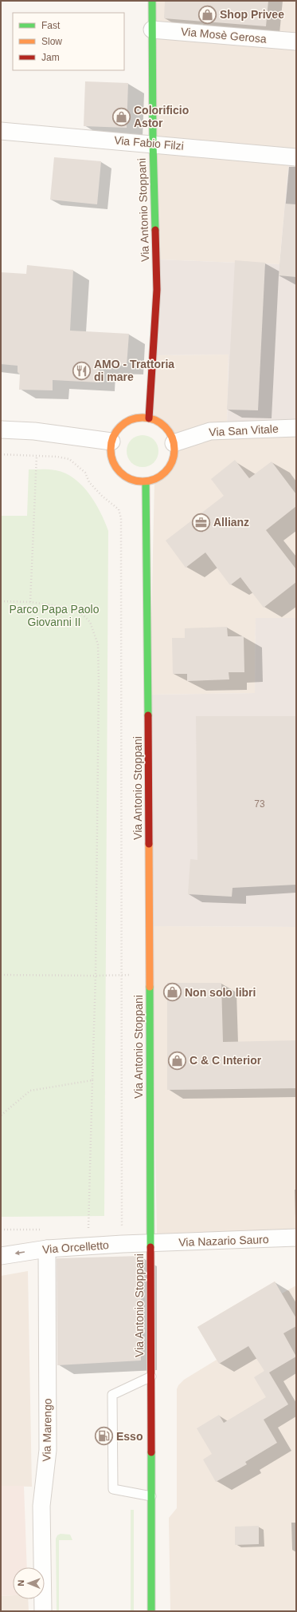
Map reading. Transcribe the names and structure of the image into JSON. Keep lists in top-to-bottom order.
{
  "streets": {
    "street": [
      "Via Mosè Gerosa",
      "Via Fabio Filzi",
      "Via Antonio Stoppani",
      "Via San Vitale",
      "Via Nazario Sauro",
      "Via Orcelletto",
      "Via Marengo"
    ]
  },
  "crossings": [
    ["Via Mosè Gerosa", "Via Antonio Stoppani"],
    ["Via Fabio Filzi", "Via Antonio Stoppani"],
    ["Via Antonio Stoppani", "Via San Vitale"],
    ["Via Antonio Stoppani", "Via Nazario Sauro"],
    ["Via Antonio Stoppani", "Via Orcelletto"],
    ["Via Nazario Sauro", "Via Orcelletto"],
    ["Via Orcelletto", "Via Marengo"]
  ],
  "parks": ["Parco Papa Paolo Giovanni II"],
  "places": {
    "shop": [
      "Shop Privee",
      "Colorificio Astor",
      "Non solo libri",
      "C & C Interior"
    ],
    "restaurant": ["AMO - Trattoria di mare"],
    "office": ["Allianz"],
    "fuel station": ["Esso"]
  },
  "house_numbers": ["73"],
  "legend": ["Fast", "Slow", "Jam"],
  "north": "left"
}
